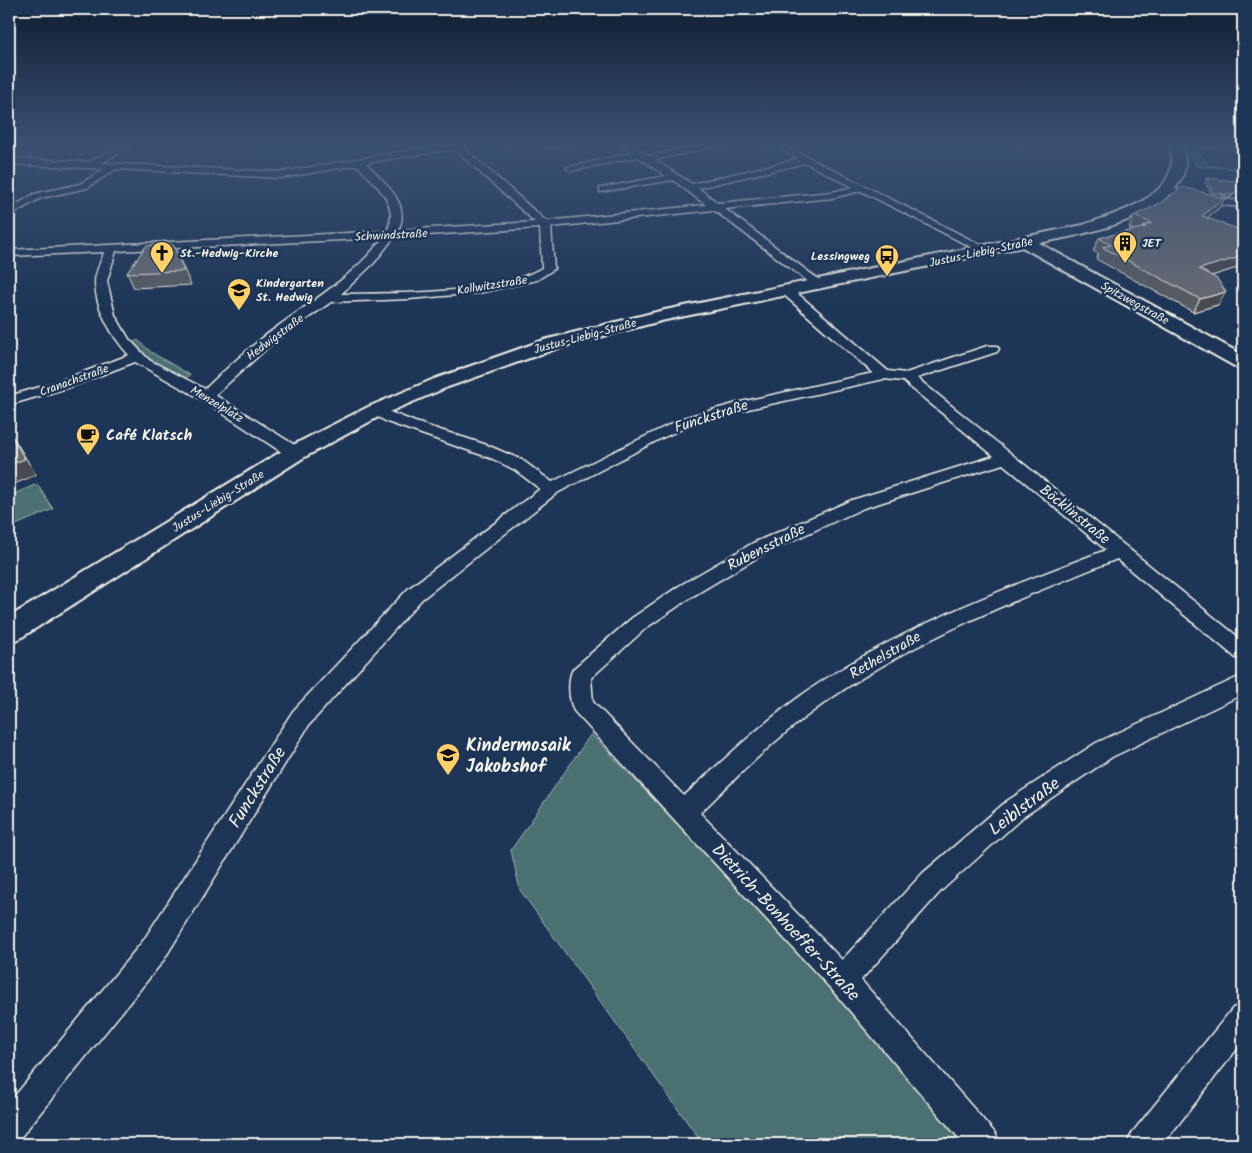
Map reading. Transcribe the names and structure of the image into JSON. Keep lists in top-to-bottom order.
{
  "streets": {
    "main road": ["Justus-Liebig-Straße", "Spitzwegstraße"],
    "street": [
      "Schwindstraße",
      "Kollwitzstraße",
      "Hedwigstraße",
      "Cranachstraße",
      "Menzelplatz",
      "Funckstraße",
      "Böcklinstraße",
      "Rubensstraße",
      "Rethelstraße",
      "Leiblstraße",
      "Dietrich-Bonhoeffer-Straße"
    ]
  },
  "crossings": [
    ["Schwindstraße", "Kollwitzstraße"],
    ["Schwindstraße", "Hedwigstraße"],
    ["Schwindstraße", "Menzelplatz"],
    ["Justus-Liebig-Straße", "Spitzwegstraße"],
    ["Justus-Liebig-Straße", "Menzelplatz"],
    ["Kollwitzstraße", "Hedwigstraße"],
    ["Hedwigstraße", "Menzelplatz"],
    ["Cranachstraße", "Menzelplatz"],
    ["Böcklinstraße", "Rubensstraße"],
    ["Böcklinstraße", "Rethelstraße"],
    ["Rubensstraße", "Dietrich-Bonhoeffer-Straße"],
    ["Rethelstraße", "Dietrich-Bonhoeffer-Straße"],
    ["Leiblstraße", "Dietrich-Bonhoeffer-Straße"]
  ],
  "places": {
    "building": ["JET"],
    "church": ["St.-Hedwig-Kirche"],
    "bus stop": ["Lessingweg"],
    "school or university": ["Kindergarten St. Hedwig", "Kindermosaik Jakobshof"],
    "cafe": ["Café Klatsch"]
  }
}
